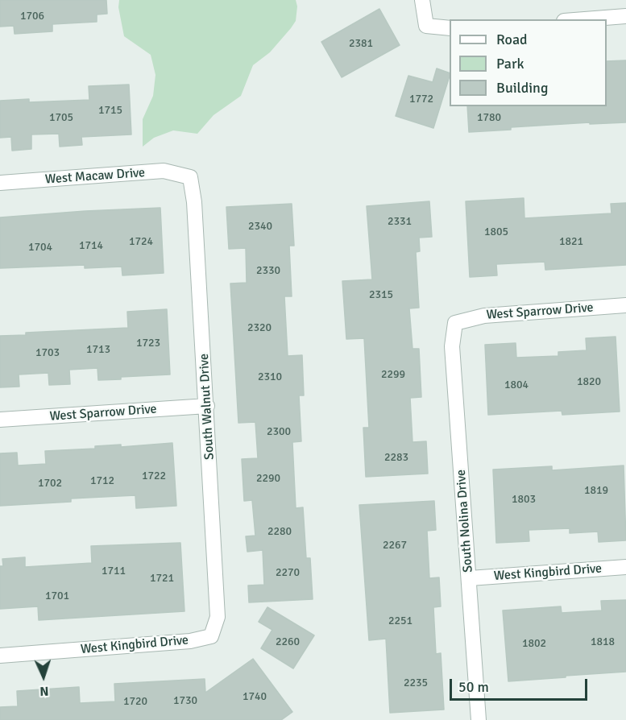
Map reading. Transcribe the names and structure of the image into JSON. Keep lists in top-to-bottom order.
{
  "streets": {
    "street": [
      "West Macaw Drive",
      "West Sparrow Drive",
      "South Walnut Drive",
      "South Nolina Drive",
      "West Kingbird Drive"
    ]
  },
  "crossings": [
    ["West Macaw Drive", "South Walnut Drive"],
    ["West Sparrow Drive", "South Walnut Drive"],
    ["West Sparrow Drive", "South Nolina Drive"],
    ["South Walnut Drive", "West Kingbird Drive"],
    ["South Nolina Drive", "West Kingbird Drive"]
  ],
  "house_numbers": [
    "1706",
    "2381",
    "1772",
    "1715",
    "1705",
    "1780",
    "2331",
    "2340",
    "1805",
    "1724",
    "1821",
    "1714",
    "1704",
    "2330",
    "2315",
    "2320",
    "1723",
    "1713",
    "1703",
    "2299",
    "2310",
    "1820",
    "1804",
    "2300",
    "2283",
    "1722",
    "2290",
    "1712",
    "1702",
    "1819",
    "1803",
    "2280",
    "2267",
    "1711",
    "2270",
    "1721",
    "1701",
    "2251",
    "2260",
    "1818",
    "1802",
    "2235",
    "1740",
    "1730",
    "1720"
  ],
  "legend": ["Road", "Park", "Building"],
  "scale_bar": "50 m",
  "north": "bottom"
}
